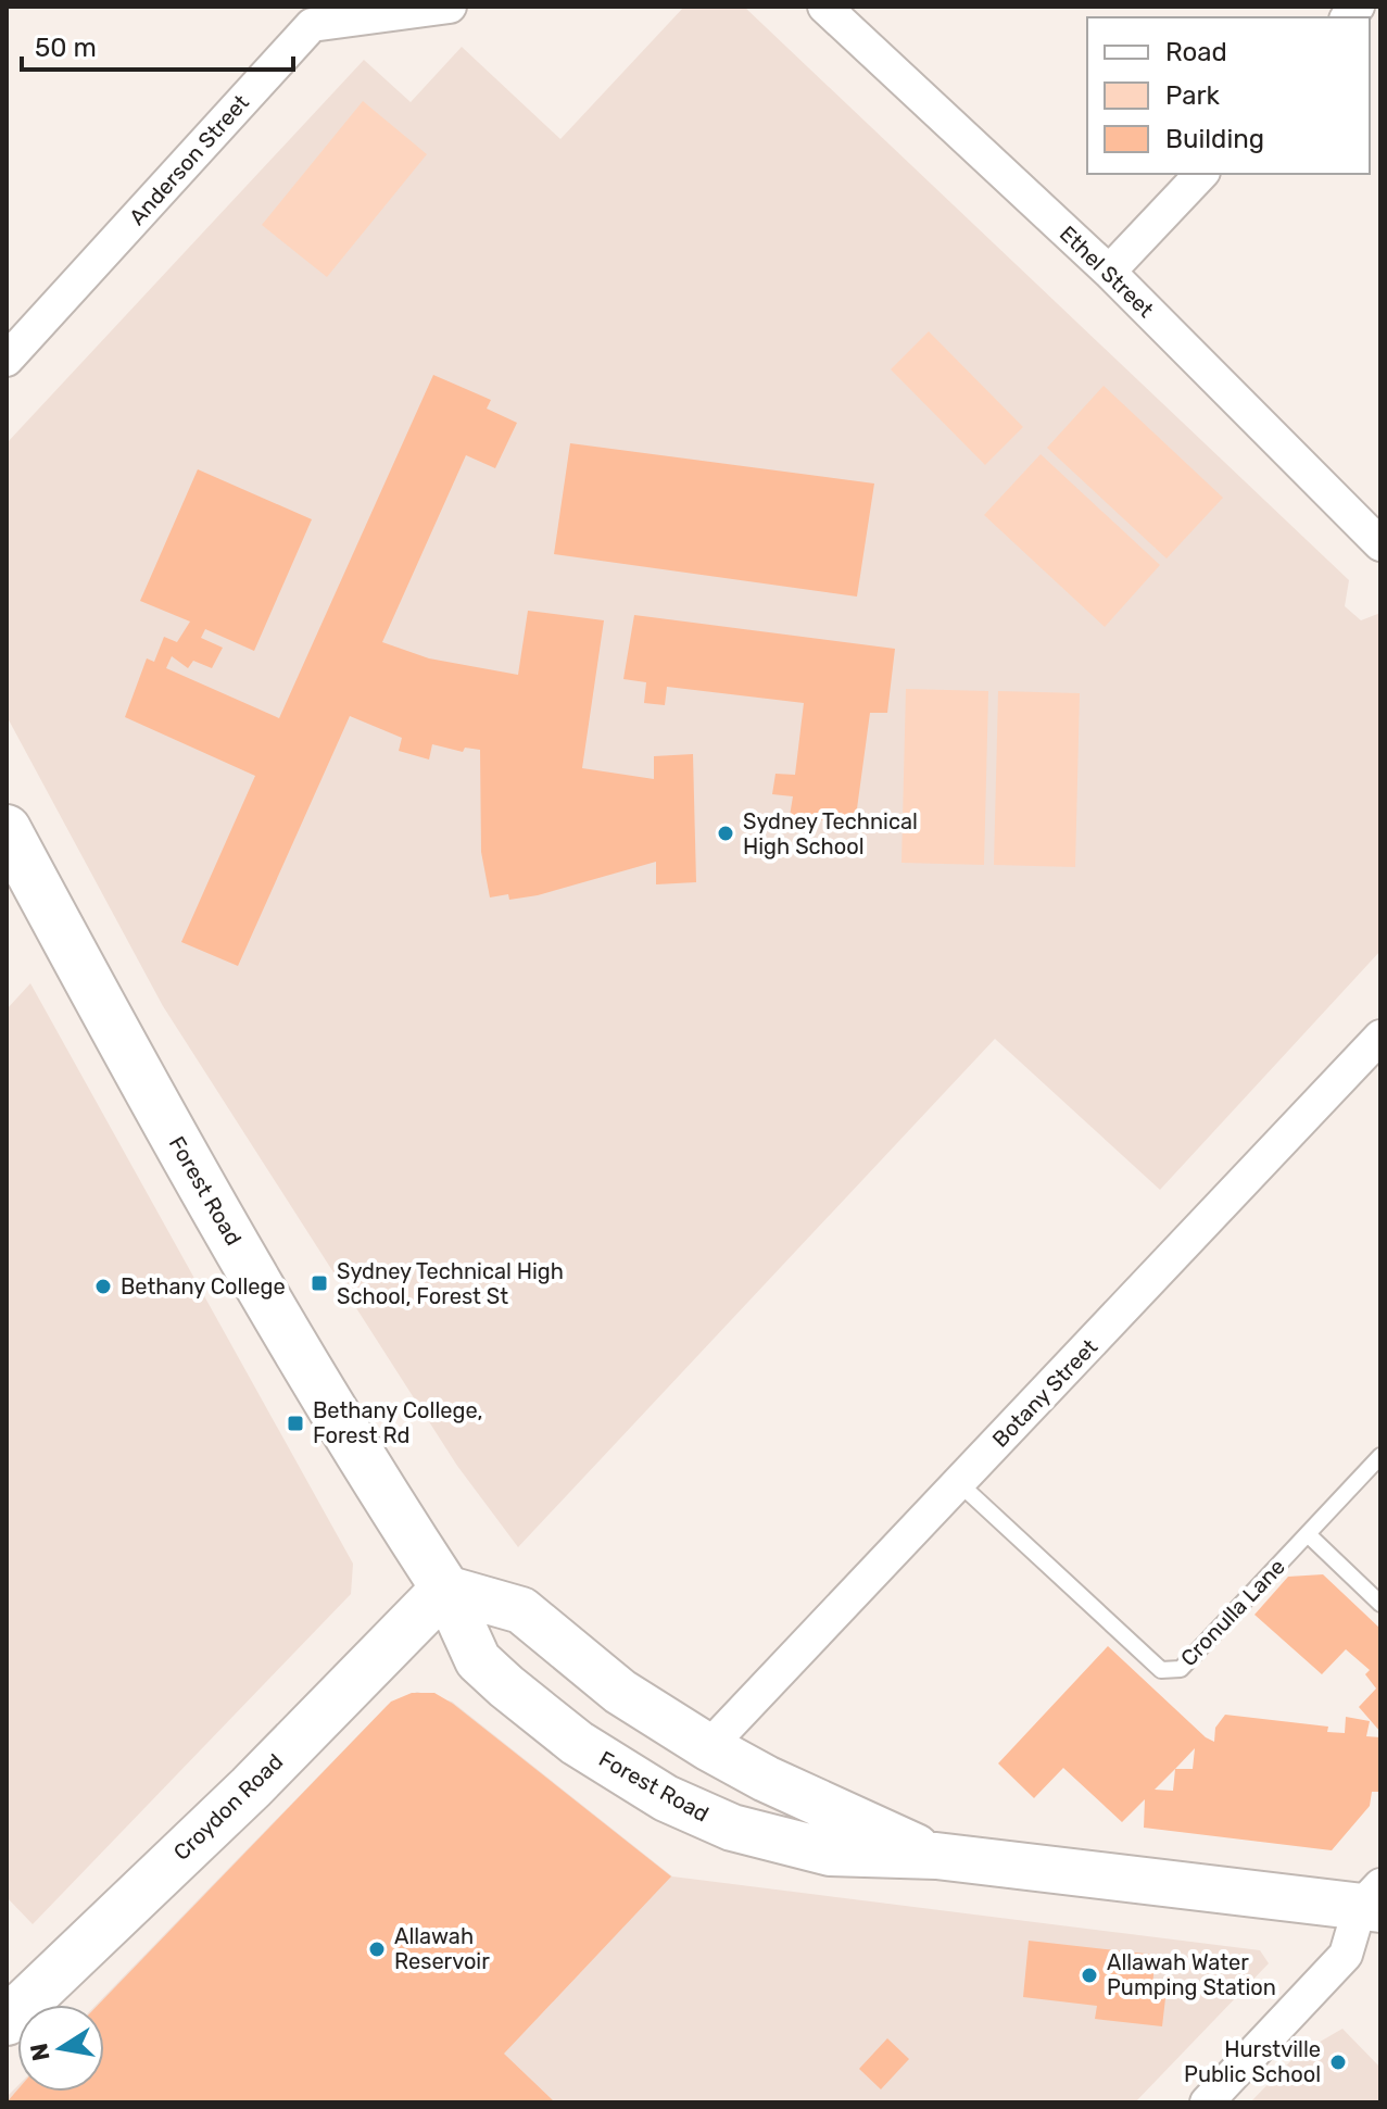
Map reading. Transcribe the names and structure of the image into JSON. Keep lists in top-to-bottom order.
{
  "streets": {
    "main road": ["Forest Road", "Croydon Road"],
    "street": ["Anderson Street", "Ethel Street", "Botany Street"],
    "lane": ["Cronulla Lane"]
  },
  "crossings": [
    ["Forest Road", "Botany Street"],
    ["Forest Road", "Croydon Road"],
    ["Botany Street", "Cronulla Lane"]
  ],
  "places": {
    "other": [
      "Sydney Technical High School",
      "Bethany College",
      "Allawah Reservoir",
      "Allawah Water Pumping Station",
      "Hurstville Public School"
    ],
    "transit": ["Sydney Technical High School, Forest St", "Bethany College, Forest Rd"]
  },
  "legend": ["Road", "Park", "Building"],
  "scale_bar": "50 m",
  "north": "left"
}
